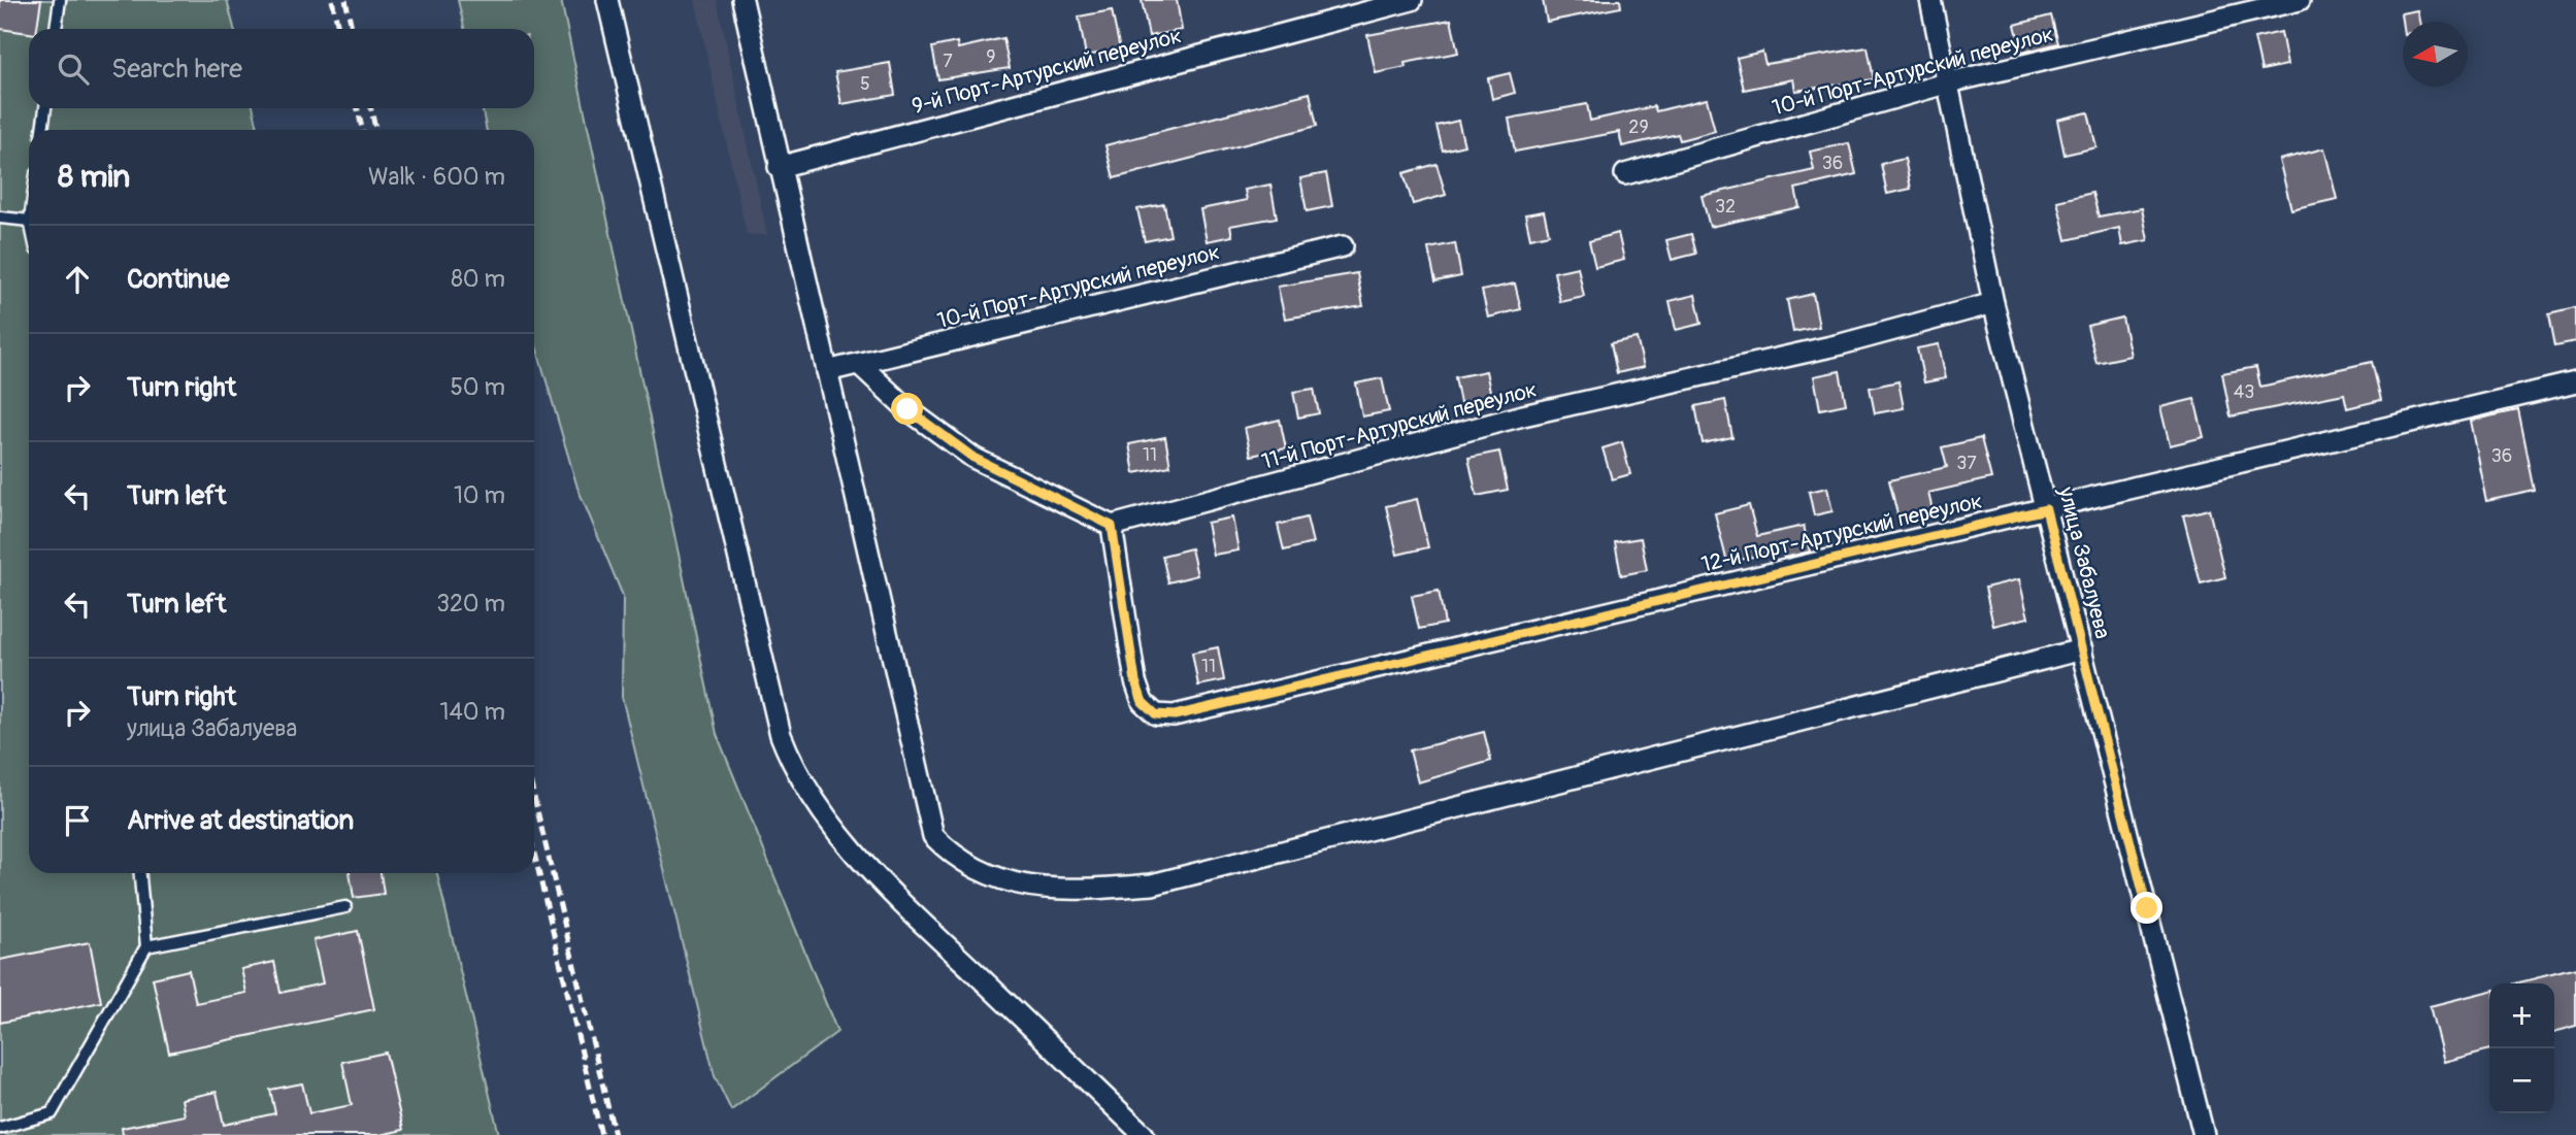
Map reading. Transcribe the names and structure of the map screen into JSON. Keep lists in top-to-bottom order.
{
  "streets": {
    "street": [
      "9-й Порт-Артурский переулок",
      "10-й Порт-Артурский переулок",
      "11-й Порт-Артурский переулок",
      "12-й Порт-Артурский переулок",
      "улица Забалуева"
    ]
  },
  "crossings": [
    ["10-й Порт-Артурский переулок", "улица Забалуева"],
    ["11-й Порт-Артурский переулок", "12-й Порт-Артурский переулок"],
    ["11-й Порт-Артурский переулок", "улица Забалуева"],
    ["12-й Порт-Артурский переулок", "улица Забалуева"]
  ],
  "house_numbers": [
    "9",
    "7",
    "5",
    "29",
    "36",
    "32",
    "43",
    "11",
    "36",
    "37",
    "11"
  ],
  "north": "left",
  "page": {
    "search": "Search here",
    "heading": ["8 min", "Walk · 600 m"],
    "list": [
      ["Continue", "80 m"],
      ["Turn right", "50 m"],
      ["Turn left", "10 m"],
      ["Turn left", "320 m"],
      ["Turn right", "улица Забалуева", "140 m"],
      "Arrive at destination"
    ],
    "map_buttons": ["+", "−"]
  }
}
